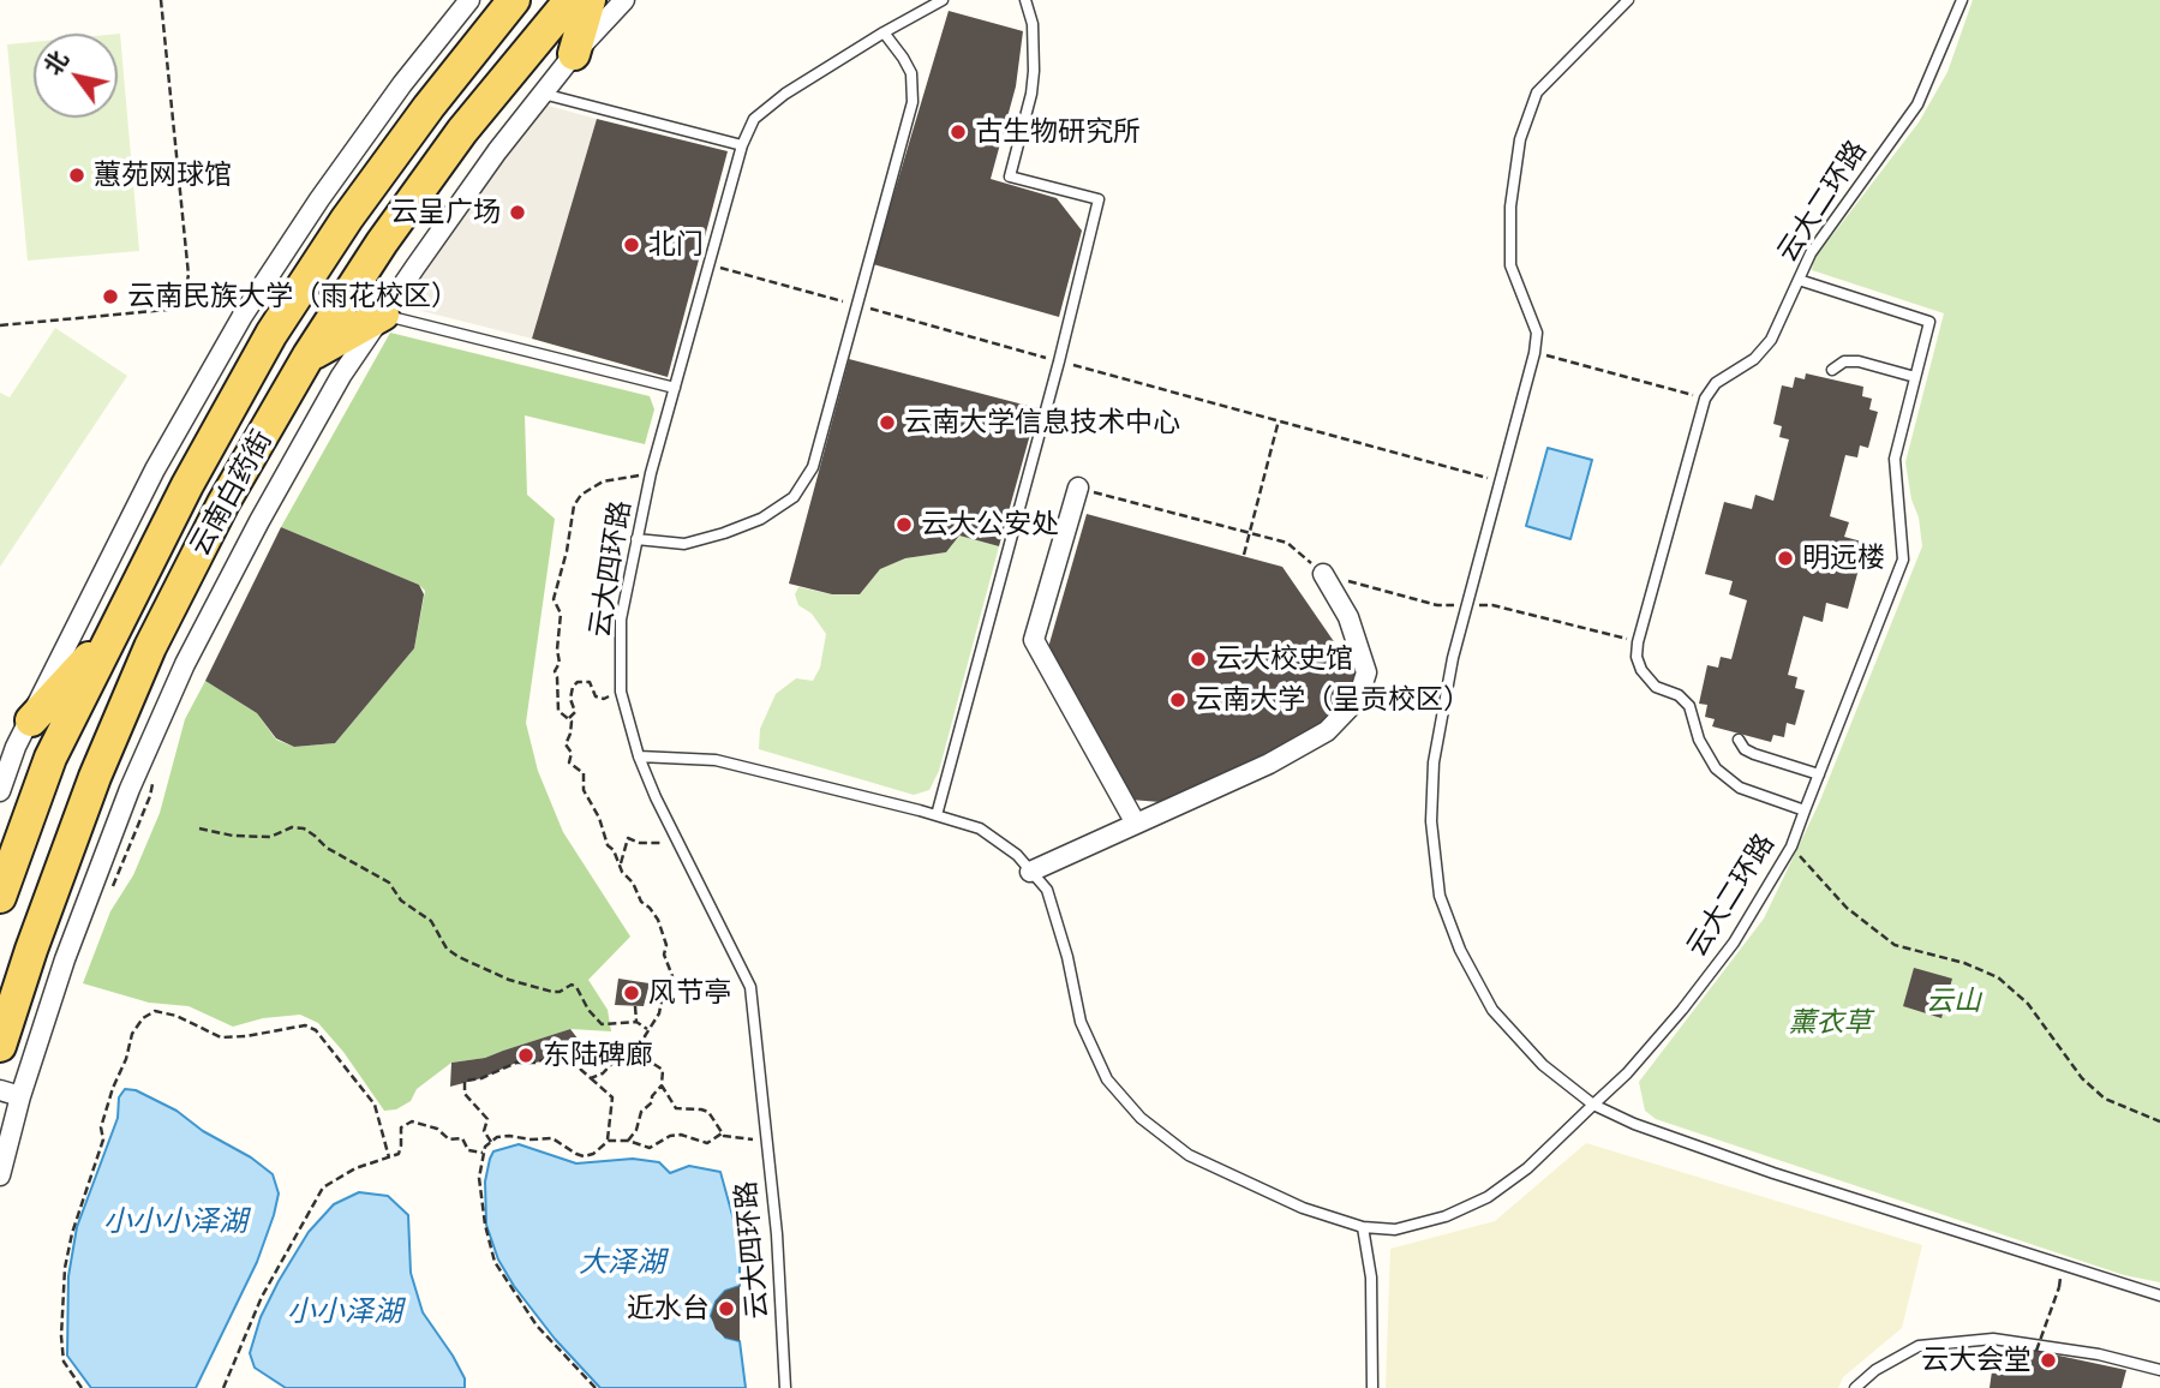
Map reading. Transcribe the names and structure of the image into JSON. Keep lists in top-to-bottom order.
{
  "streets": {
    "main road": ["云南白药街"],
    "lane": ["云大二环路", "云大四环路"]
  },
  "crossings": [
    ["云大二环路", "云大四环路"]
  ],
  "water": ["小小小泽湖", "大泽湖", "小小泽湖"],
  "parks": ["云山", "薰衣草"],
  "places": [
    "古生物研究所",
    "蕙苑网球馆",
    "云呈广场",
    "北门",
    "云南民族大学（雨花校区）",
    "云南大学信息技术中心",
    "云大公安处",
    "明远楼",
    "云大校史馆",
    "云南大学（呈贡校区）",
    "风节亭",
    "东陆碑廊",
    "近水台",
    "云大会堂"
  ],
  "north": "top left"
}
